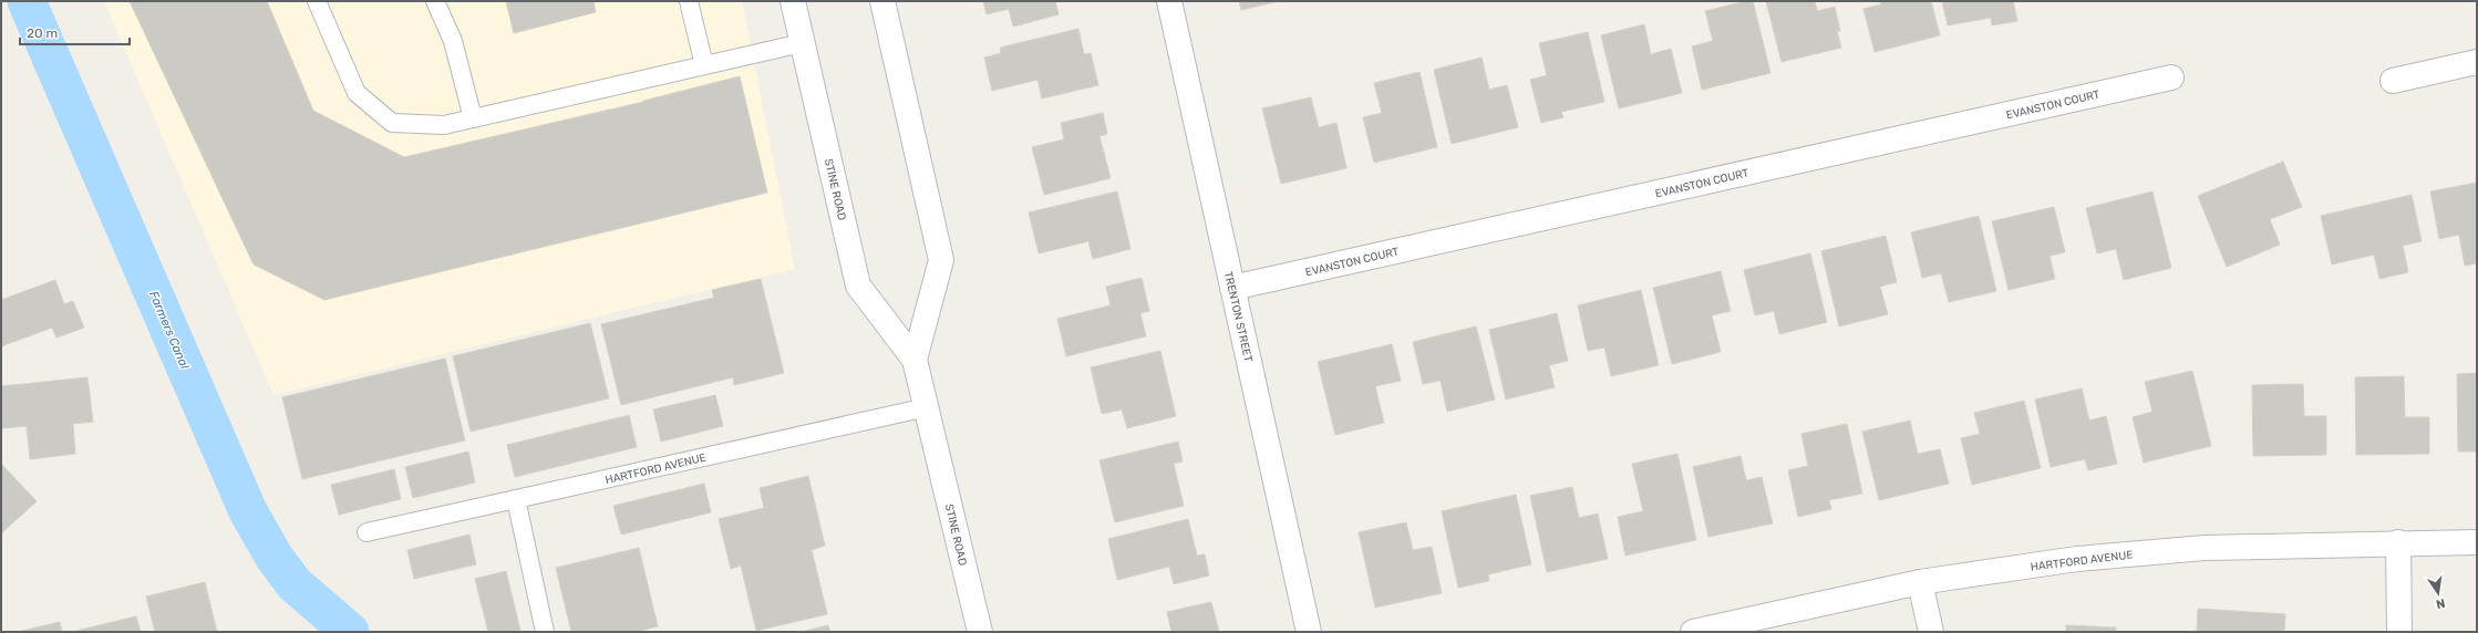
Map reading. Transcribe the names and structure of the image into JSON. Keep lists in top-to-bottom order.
{
  "streets": {
    "street": [
      "EVANSTON COURT",
      "STINE ROAD",
      "TRENTON STREET",
      "HARTFORD AVENUE"
    ]
  },
  "crossings": [
    ["EVANSTON COURT", "TRENTON STREET"],
    ["STINE ROAD", "HARTFORD AVENUE"]
  ],
  "water": ["Farmers Canal"],
  "scale_bar": "20 m",
  "north": "bottom"
}
